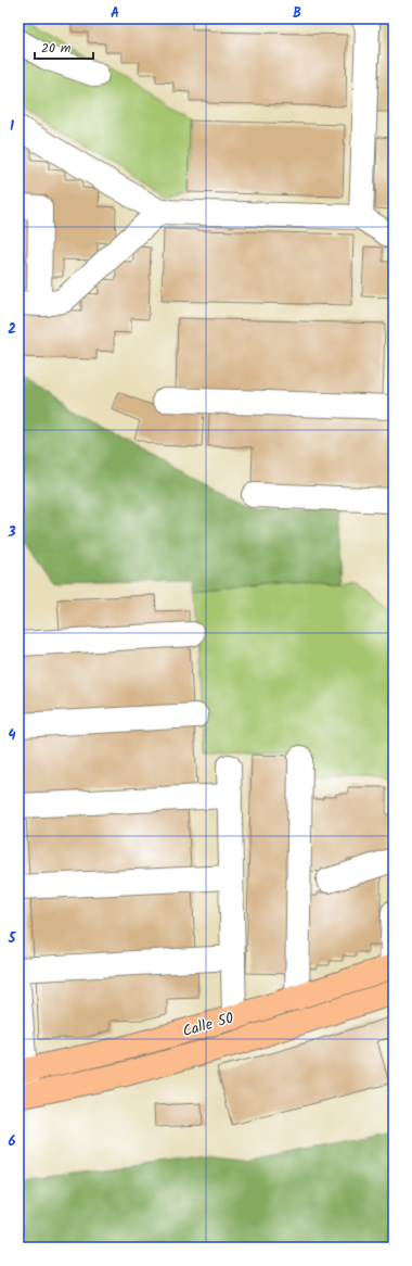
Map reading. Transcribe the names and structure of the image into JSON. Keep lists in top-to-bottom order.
{
  "streets": {
    "main road": ["Calle 50"]
  },
  "scale_bar": "20 m",
  "grid": {
    "columns": ["A", "B"],
    "rows": [
      "1",
      "2",
      "3",
      "4",
      "5",
      "6"
    ]
  }
}
